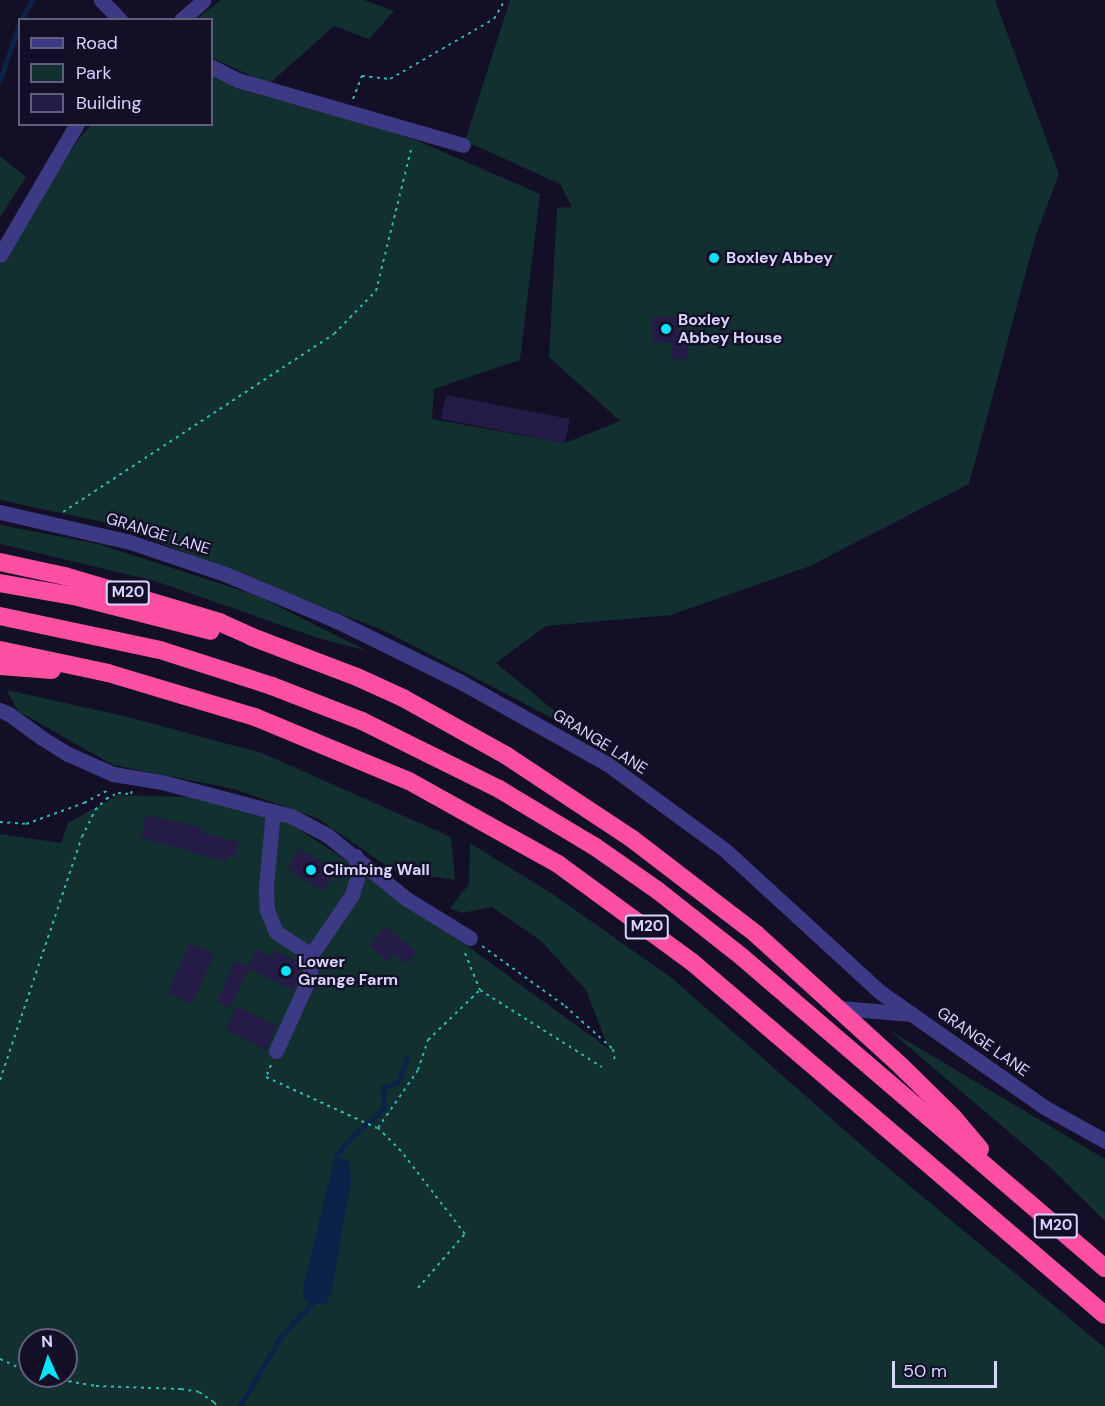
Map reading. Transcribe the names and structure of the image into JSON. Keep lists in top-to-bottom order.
{
  "streets": {
    "highway": ["M20"],
    "street": ["GRANGE LANE"]
  },
  "places": [
    "Boxley Abbey",
    "Boxley Abbey House",
    "Climbing Wall",
    "Lower Grange Farm"
  ],
  "legend": ["Road", "Park", "Building"],
  "scale_bar": "50 m",
  "north": "top"
}
